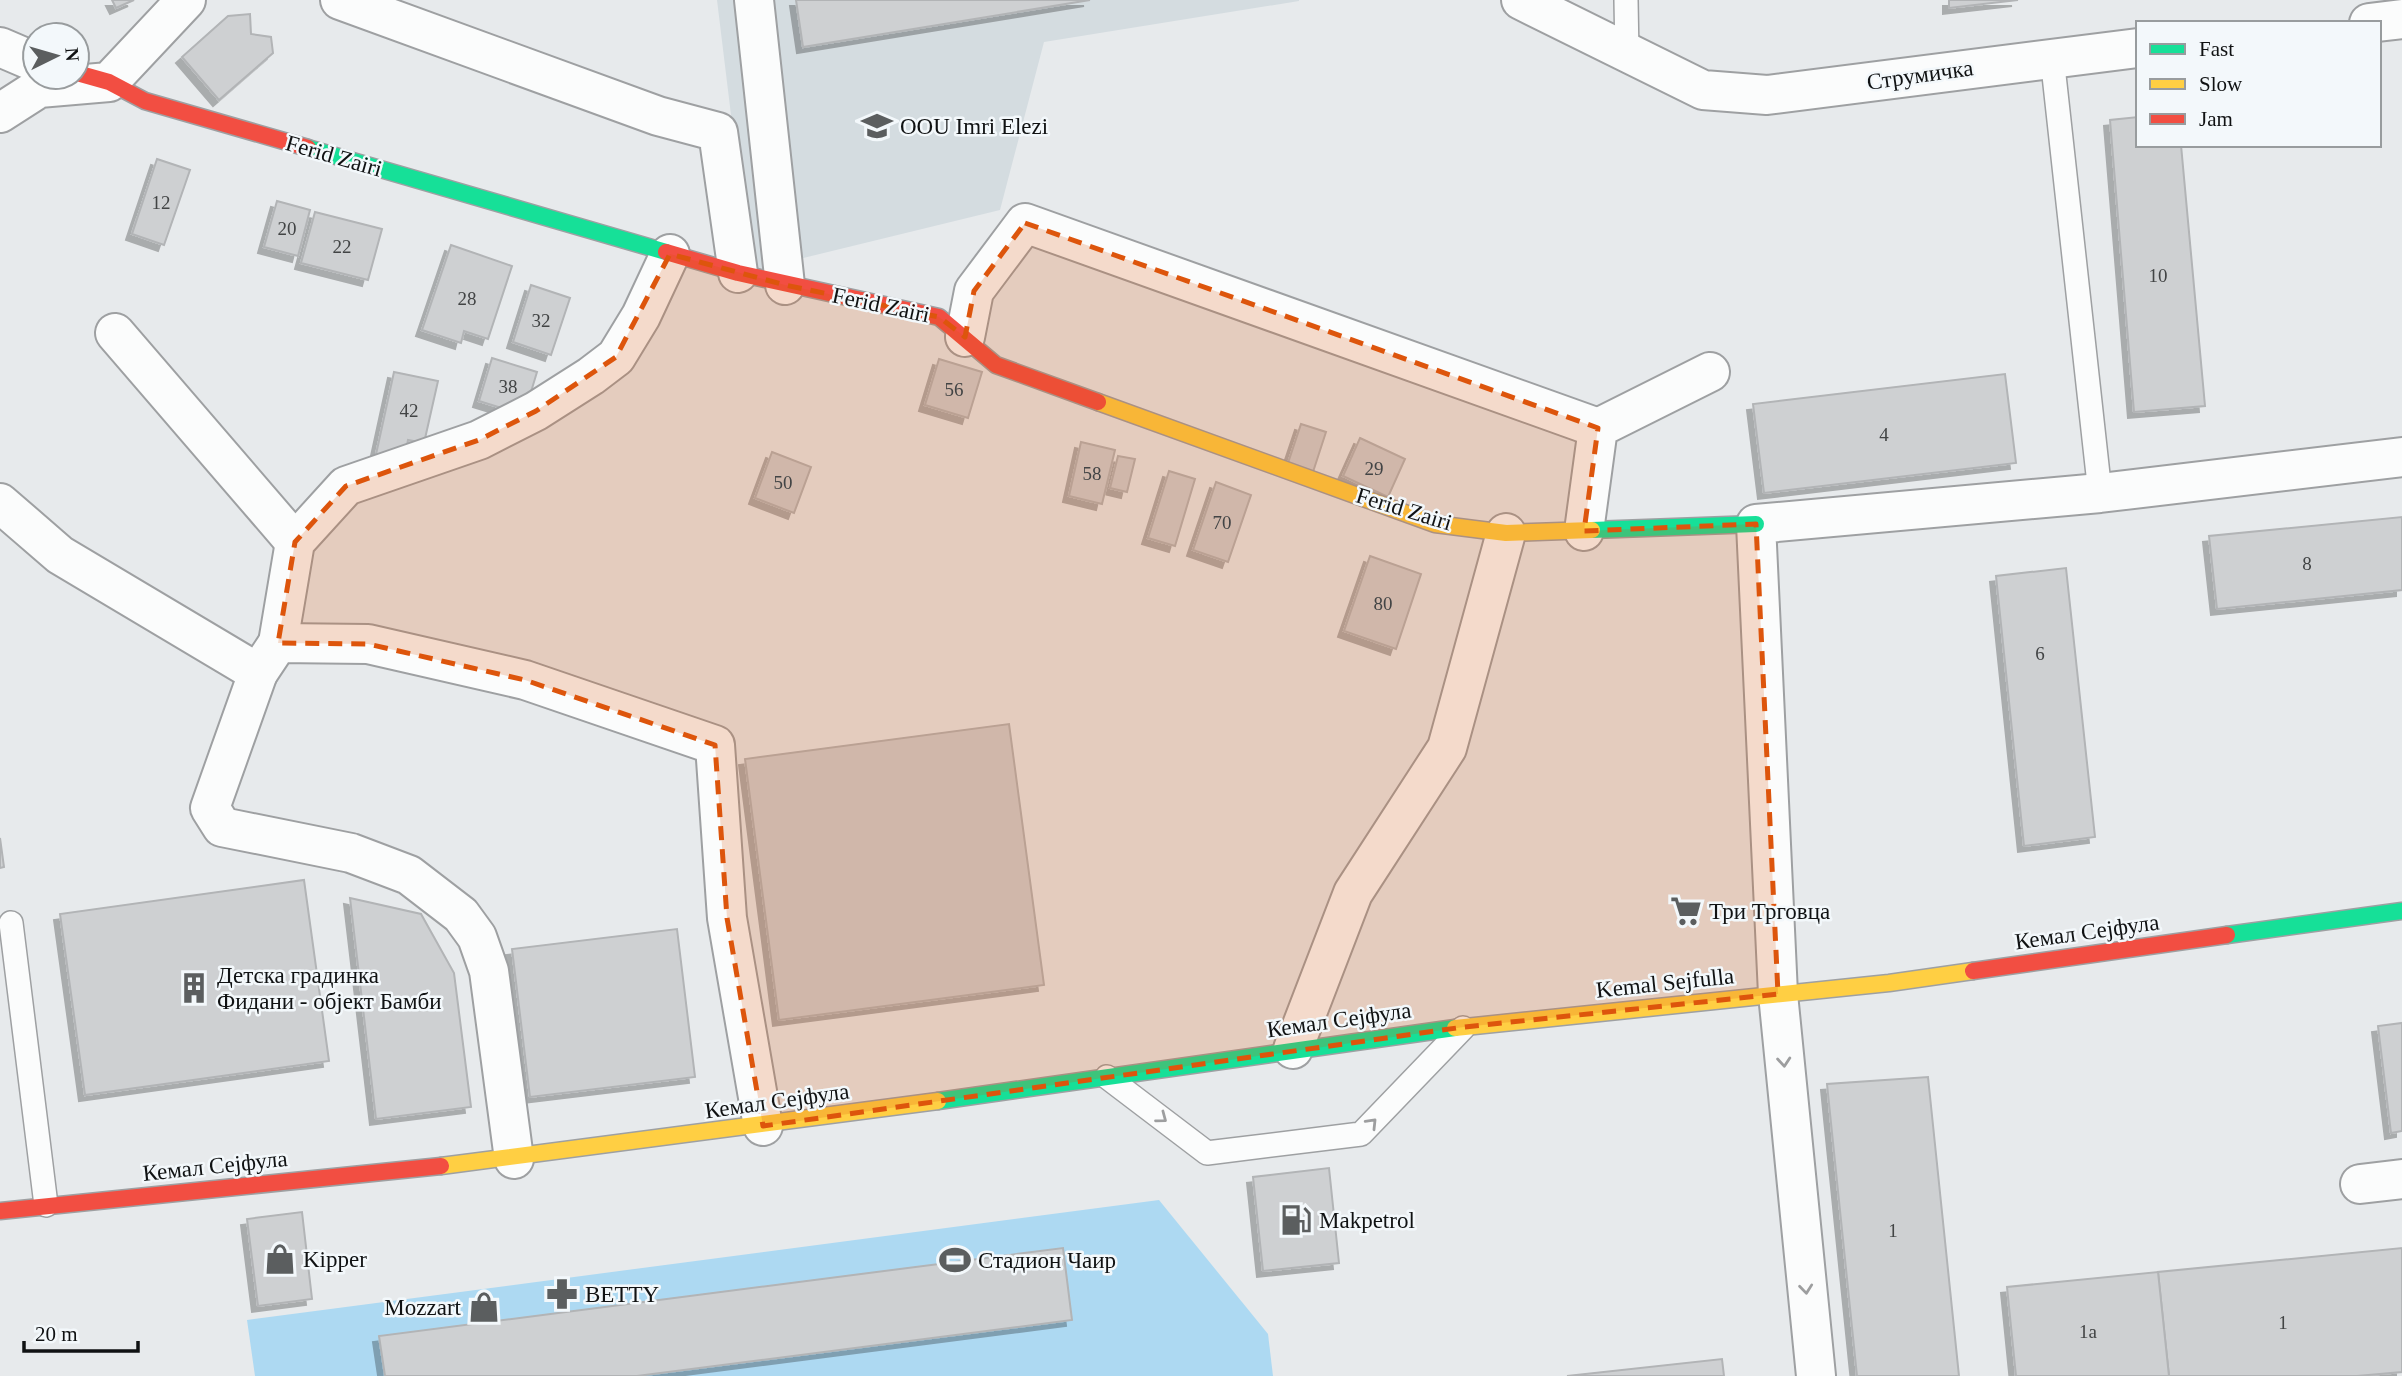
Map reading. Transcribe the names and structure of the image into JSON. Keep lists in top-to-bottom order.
{
  "streets": {
    "street": [
      "Струмичка",
      "Ferid Zairi",
      "Кемал Сејфула",
      "Kemal Sejfulla"
    ]
  },
  "crossings": [
    ["Кемал Сејфула", "Kemal Sejfulla"]
  ],
  "places": {
    "school or university": ["OOU Imri Elezi"],
    "supermarket": ["Три Трговца"],
    "building": ["Детска градинка Фидани - објект Бамби"],
    "fuel station": ["Makpetrol"],
    "shop": ["Kipper", "Mozzart"],
    "sports": ["Стадион Чаир"],
    "pharmacy": ["BETTY"]
  },
  "house_numbers": [
    "12",
    "20",
    "22",
    "10",
    "28",
    "32",
    "38",
    "56",
    "42",
    "4",
    "29",
    "58",
    "50",
    "70",
    "8",
    "80",
    "6",
    "1",
    "1",
    "1а"
  ],
  "legend": ["Fast", "Slow", "Jam"],
  "scale_bar": "20 m",
  "north": "right"
}
